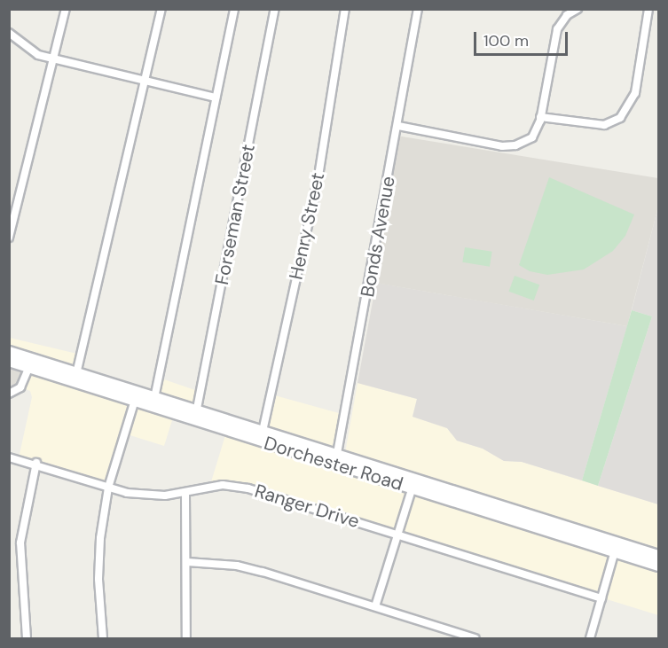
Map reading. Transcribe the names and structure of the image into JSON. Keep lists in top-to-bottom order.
{
  "streets": {
    "main road": ["Dorchester Road"],
    "street": [
      "Forseman Street",
      "Henry Street",
      "Bonds Avenue",
      "Ranger Drive"
    ]
  },
  "crossings": [
    ["Forseman Street", "Dorchester Road"],
    ["Henry Street", "Dorchester Road"],
    ["Bonds Avenue", "Dorchester Road"]
  ],
  "scale_bar": "100 m"
}
